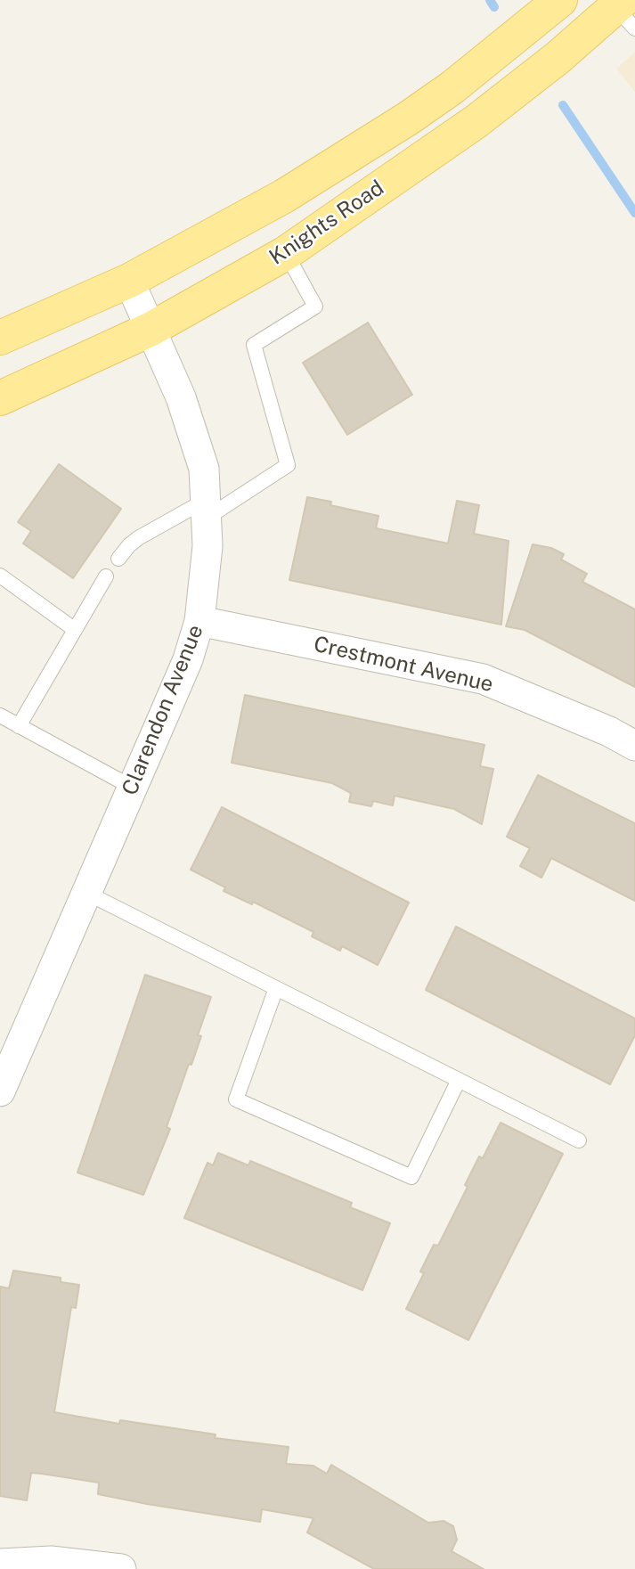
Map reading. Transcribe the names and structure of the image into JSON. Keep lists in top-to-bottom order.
{
  "streets": {
    "main road": ["Knights Road"],
    "street": ["Crestmont Avenue", "Clarendon Avenue"]
  },
  "crossings": [
    ["Knights Road", "Clarendon Avenue"],
    ["Crestmont Avenue", "Clarendon Avenue"]
  ]
}
